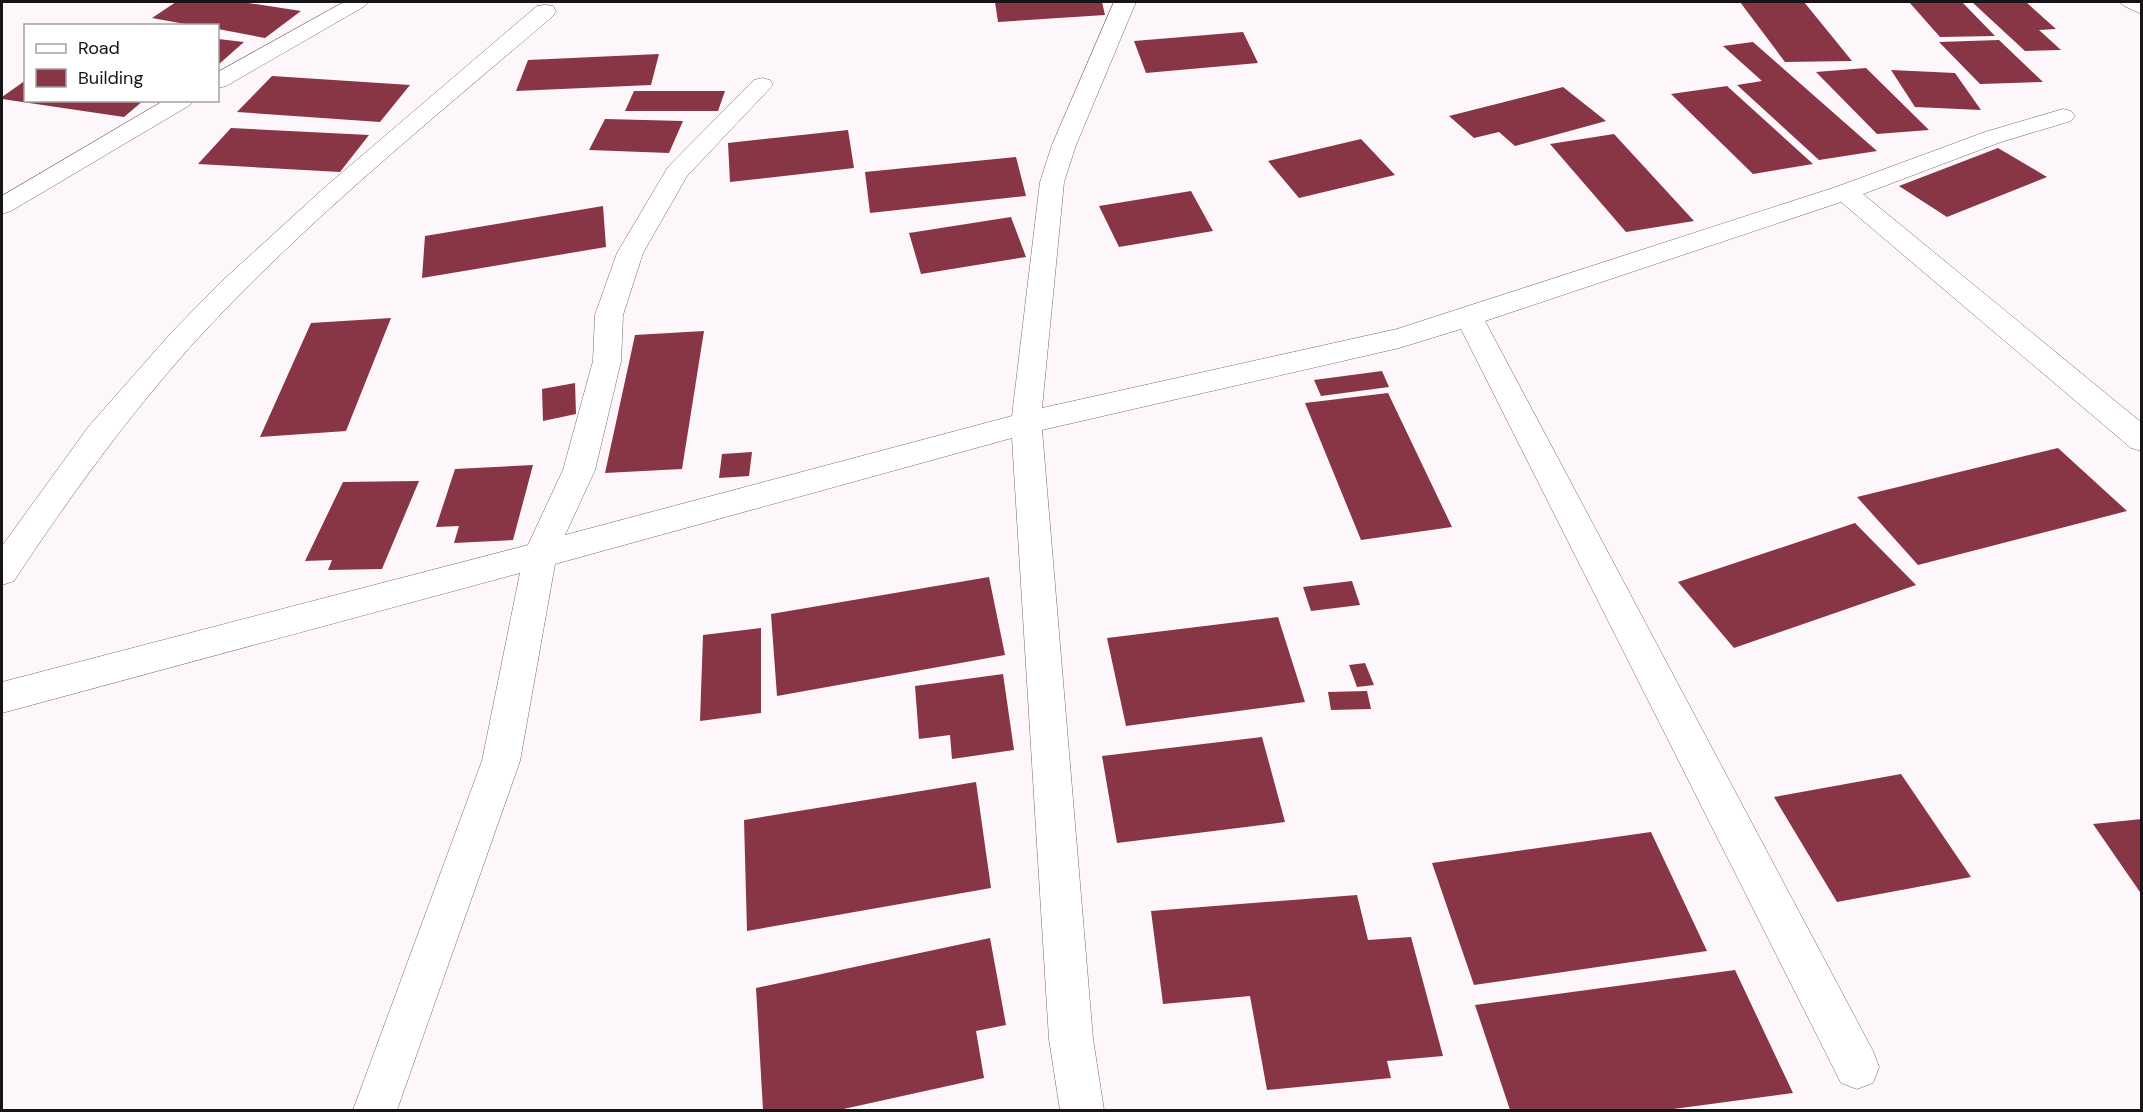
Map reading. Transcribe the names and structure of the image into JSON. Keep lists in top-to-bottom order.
{
  "legend": ["Road", "Building"]
}
